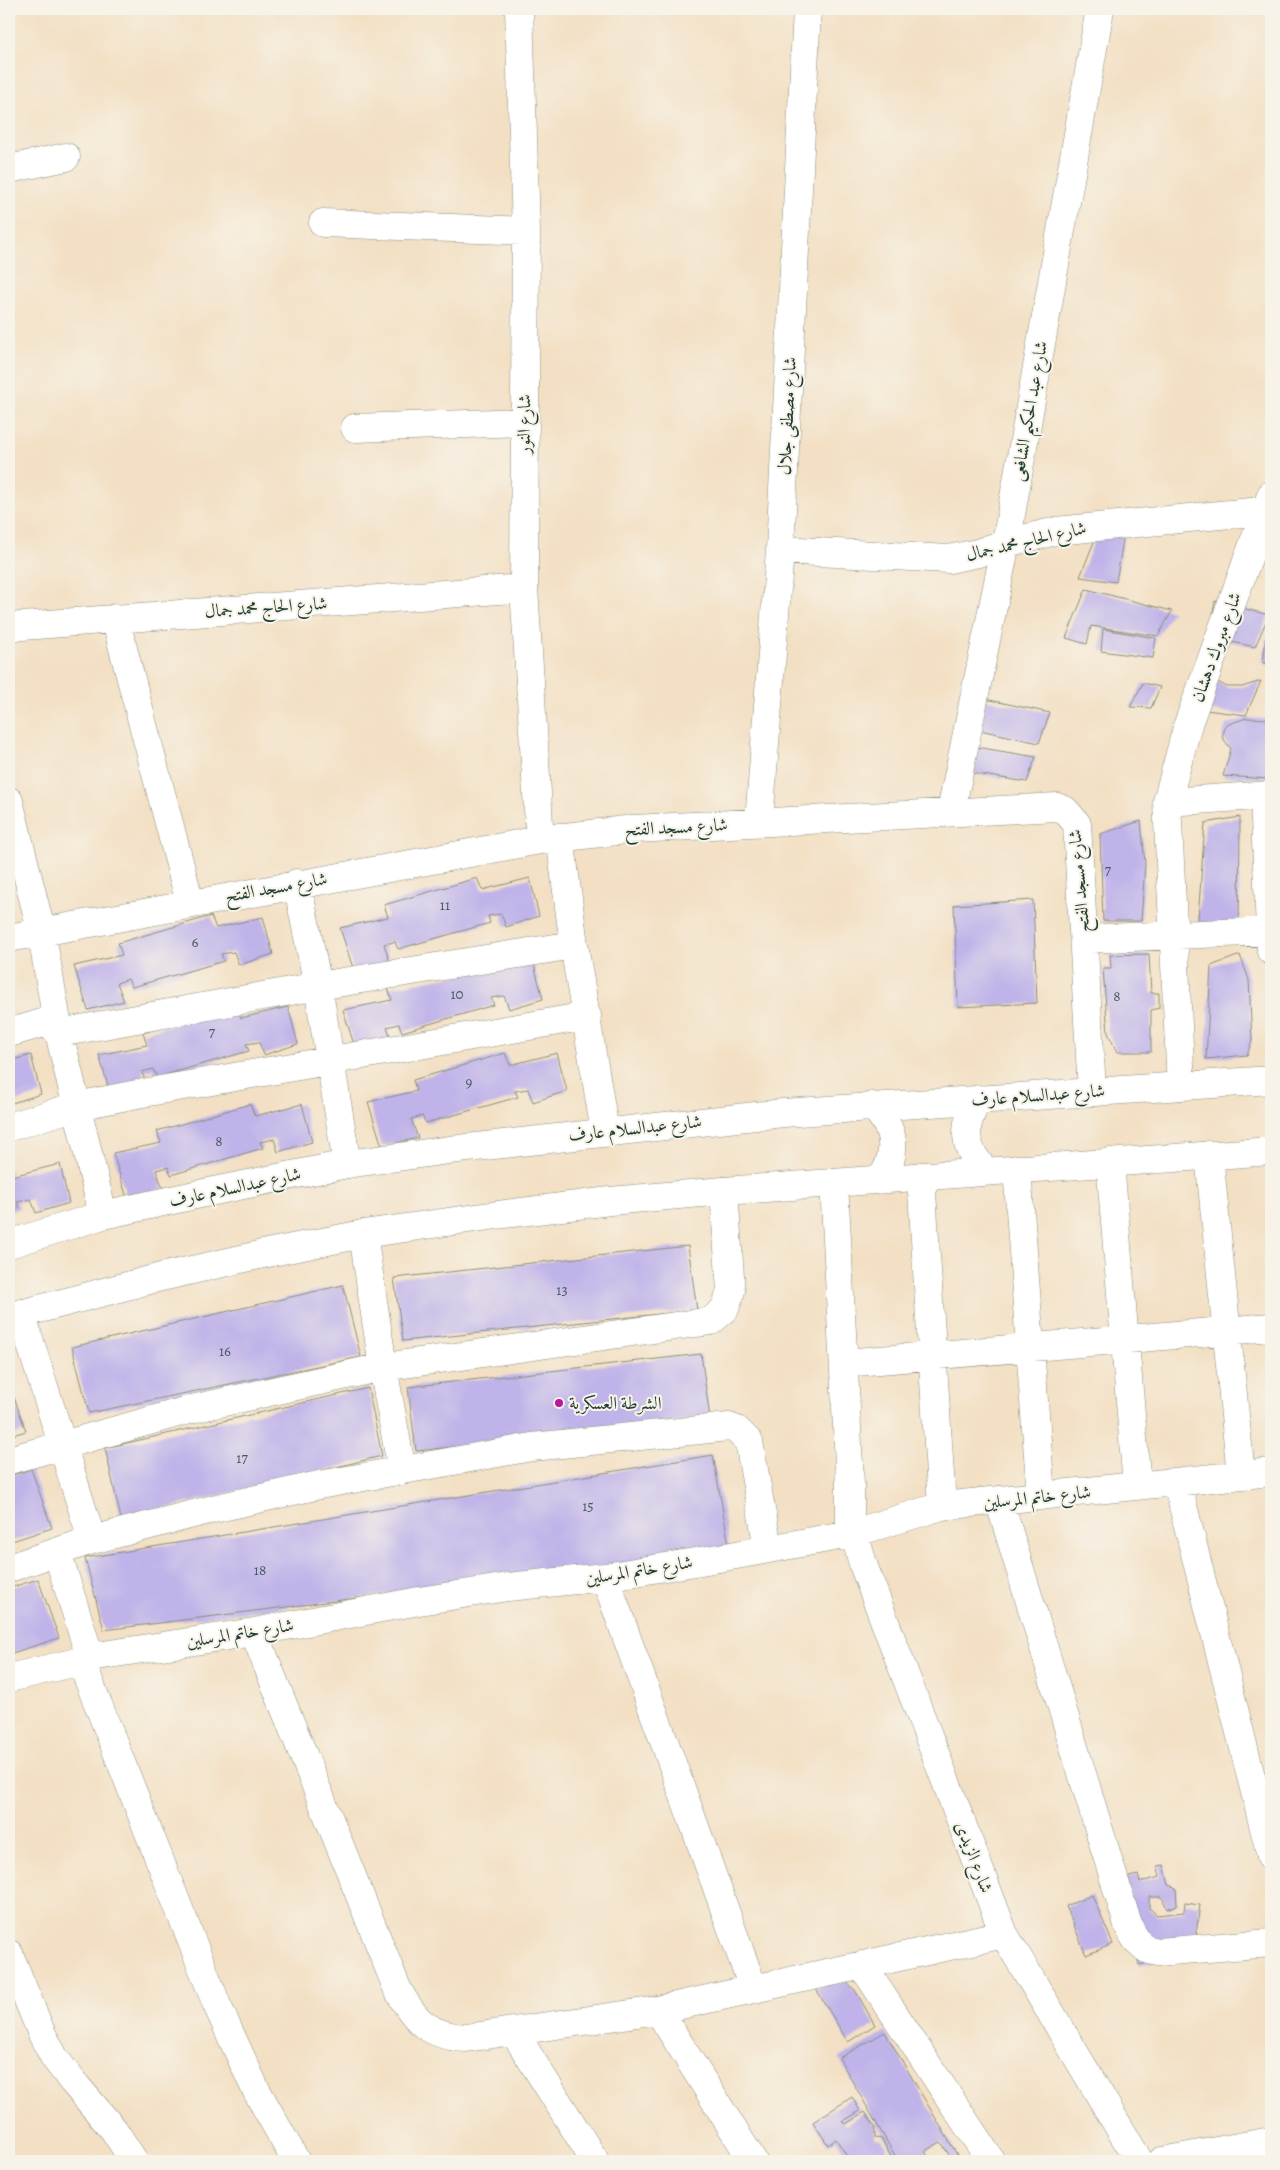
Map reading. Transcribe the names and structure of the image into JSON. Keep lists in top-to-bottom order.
{
  "streets": {
    "street": [
      "شارع عبد الحكيم الشافعى",
      "شارع مصطفى جلال",
      "شارع النور",
      "شارع الحاج محمد جمال",
      "شارع مبروك دهشان",
      "شارع مسجد الفتح",
      "شارع عبدالسلام عارف",
      "شارع خاتم المرسلين",
      "شارع الزيدى"
    ]
  },
  "crossings": [
    ["شارع عبد الحكيم الشافعى", "شارع الحاج محمد جمال"],
    ["شارع عبد الحكيم الشافعى", "شارع مسجد الفتح"],
    ["شارع مصطفى جلال", "شارع الحاج محمد جمال"],
    ["شارع مصطفى جلال", "شارع مسجد الفتح"],
    ["شارع النور", "شارع الحاج محمد جمال"],
    ["شارع النور", "شارع مسجد الفتح"],
    ["شارع النور", "شارع عبدالسلام عارف"],
    ["شارع الحاج محمد جمال", "شارع مبروك دهشان"],
    ["شارع مبروك دهشان", "شارع عبدالسلام عارف"],
    ["شارع مسجد الفتح", "شارع عبدالسلام عارف"],
    ["شارع خاتم المرسلين", "شارع الزيدى"]
  ],
  "places": ["الشرطة العسكرية"],
  "house_numbers": [
    "7",
    "11",
    "6",
    "10",
    "8",
    "7",
    "9",
    "8",
    "13",
    "16",
    "17",
    "15",
    "18"
  ]
}
